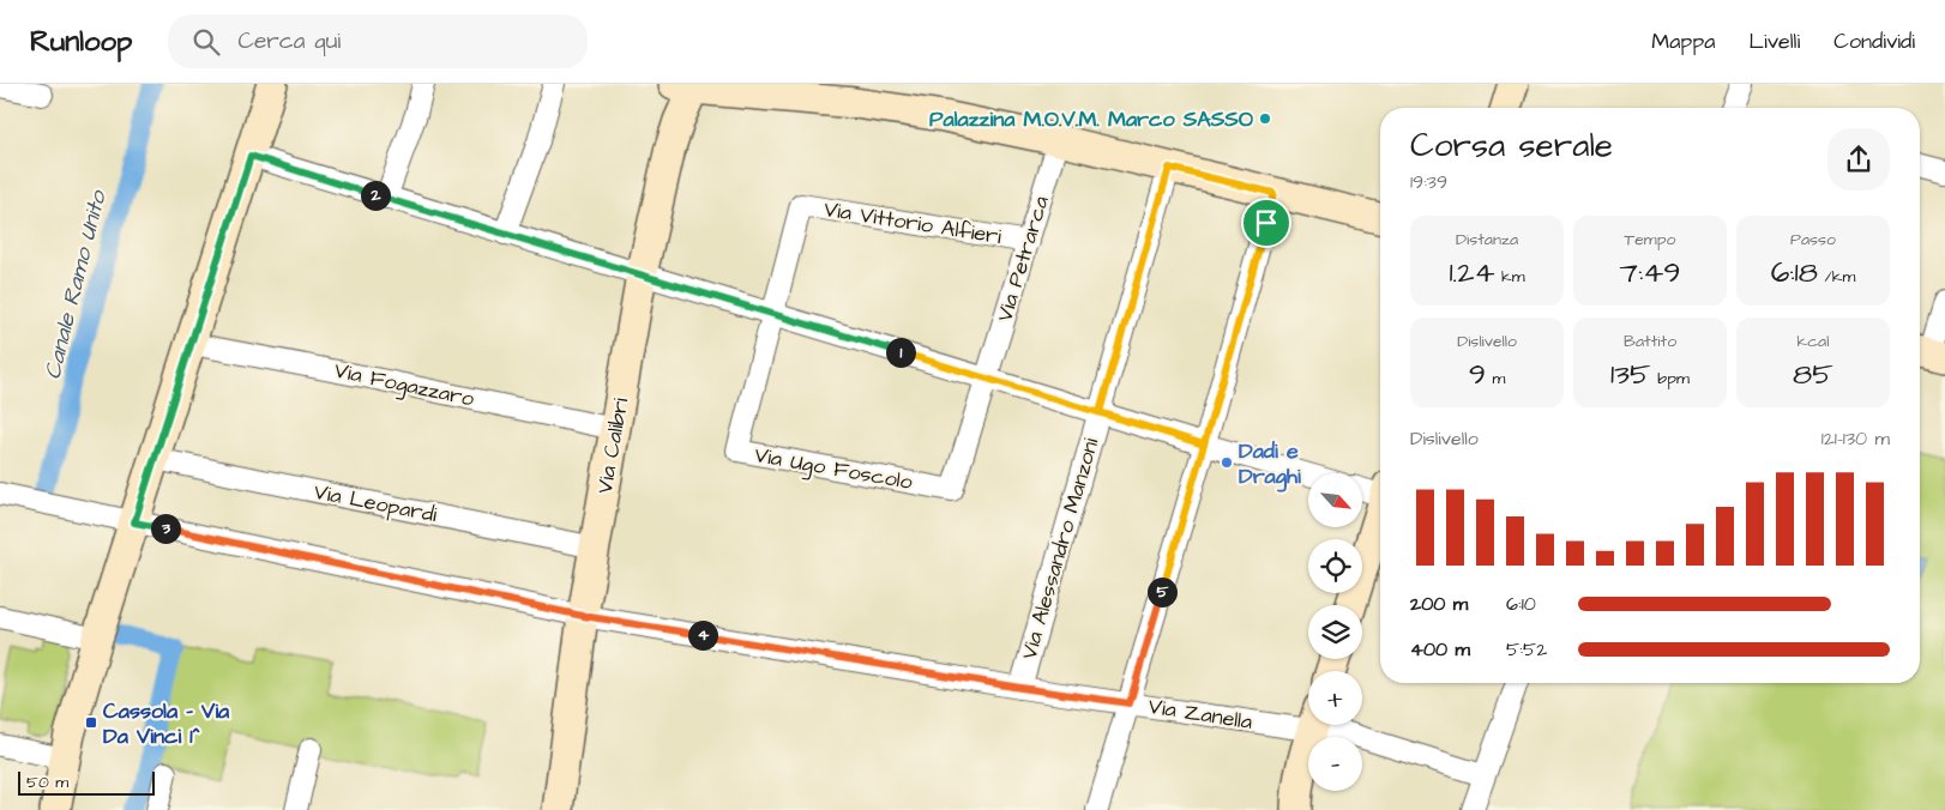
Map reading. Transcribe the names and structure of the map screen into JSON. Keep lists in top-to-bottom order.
{
  "streets": {
    "street": [
      "Via Vittorio Alfieri",
      "Via Petrarca",
      "Via Fogazzaro",
      "Via Calibri",
      "Via Ugo Foscolo",
      "Via Leopardi",
      "Via Alessandro Manzoni",
      "Via Zanella"
    ]
  },
  "crossings": [
    ["Via Vittorio Alfieri", "Via Petrarca"],
    ["Via Vittorio Alfieri", "Via Ugo Foscolo"],
    ["Via Petrarca", "Via Ugo Foscolo"],
    ["Via Fogazzaro", "Via Calibri"],
    ["Via Calibri", "Via Leopardi"],
    ["Via Calibri", "Via Zanella"],
    ["Via Alessandro Manzoni", "Via Zanella"]
  ],
  "water": ["Canale Ramo Unito"],
  "places": {
    "other": ["Palazzina M.O.V.M. Marco SASSO", "Dadi e Draghi"],
    "transit": ["Cassola - Via Da Vinci 1^"]
  },
  "scale_bar": "50 m",
  "north": "bottom right",
  "page": {
    "header": "Runloop",
    "search": "Cerca qui",
    "nav": ["Mappa", "Livelli", "Condividi"],
    "heading": ["Corsa serale", "19:39"],
    "pins": [
      "2",
      "1",
      "3",
      "5",
      "4"
    ],
    "stats": [
      ["Distanza", "1.24 km"],
      ["Tempo", "7:49"],
      ["Passo", "6:18 /km"],
      ["Dislivello", "9 m"],
      ["Battito", "135 bpm"],
      ["kcal", "85"]
    ],
    "chart": ["Dislivello", "121–130 m"],
    "map_buttons": ["+", "−"],
    "list": [
      {
        "name": "200 m",
        "note": "6:10"
      },
      {
        "name": "400 m",
        "note": "5:52"
      }
    ],
    "scale": "50 m"
  }
}
